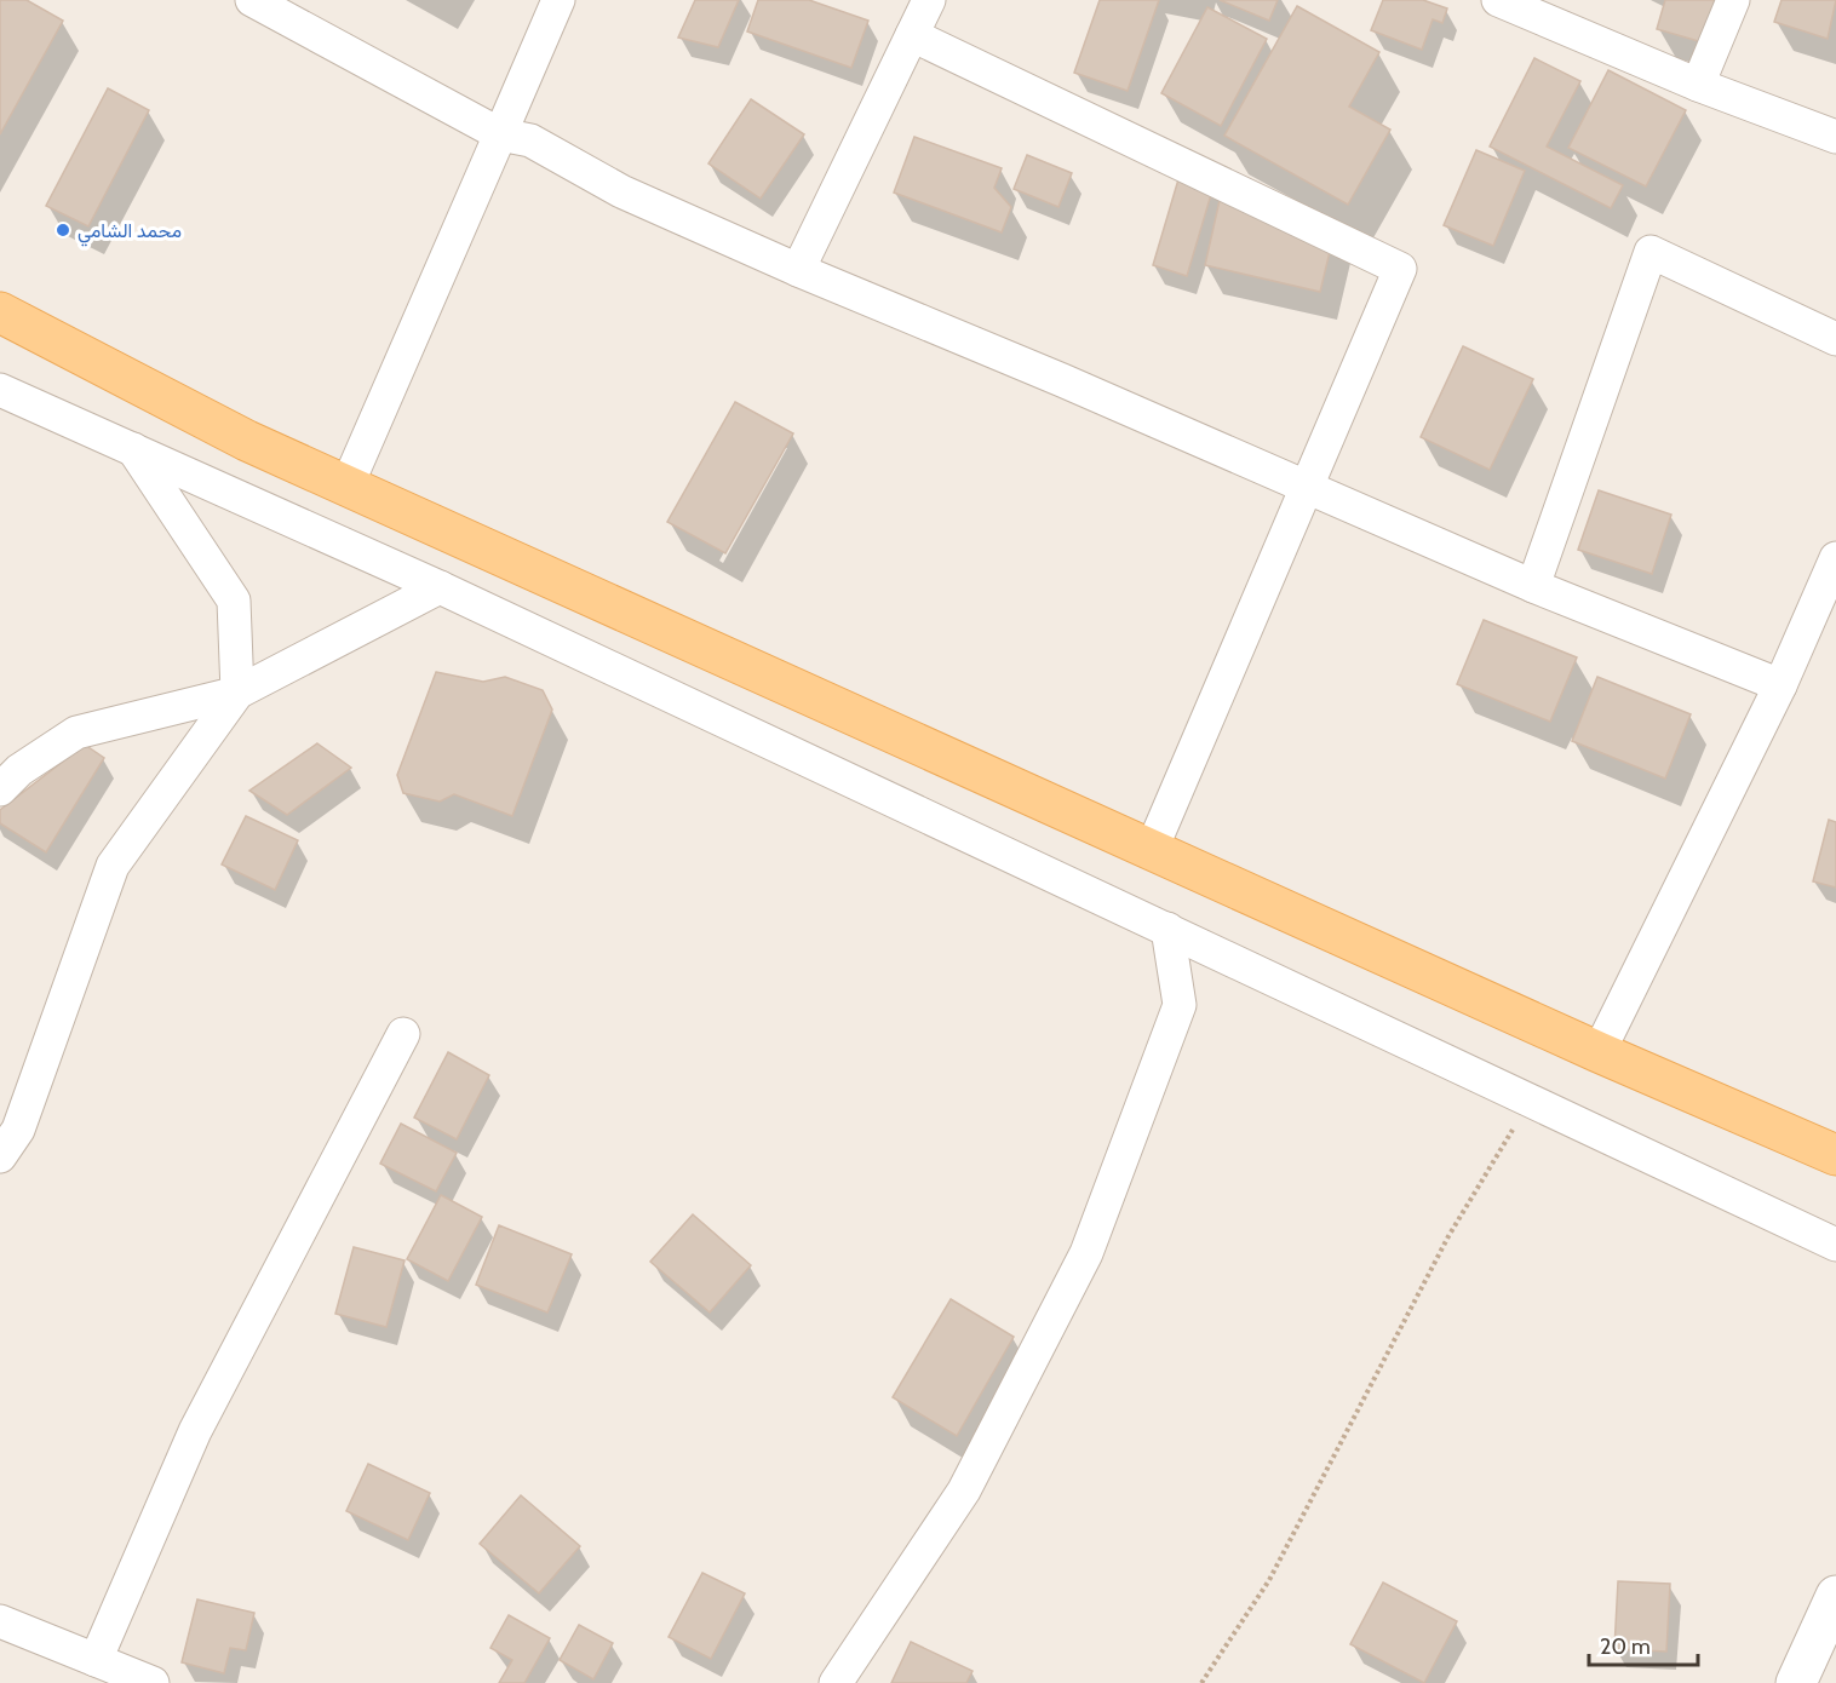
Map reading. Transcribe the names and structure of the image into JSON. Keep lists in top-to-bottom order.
{
  "places": ["محمد الشامي"],
  "scale_bar": "20 m"
}
